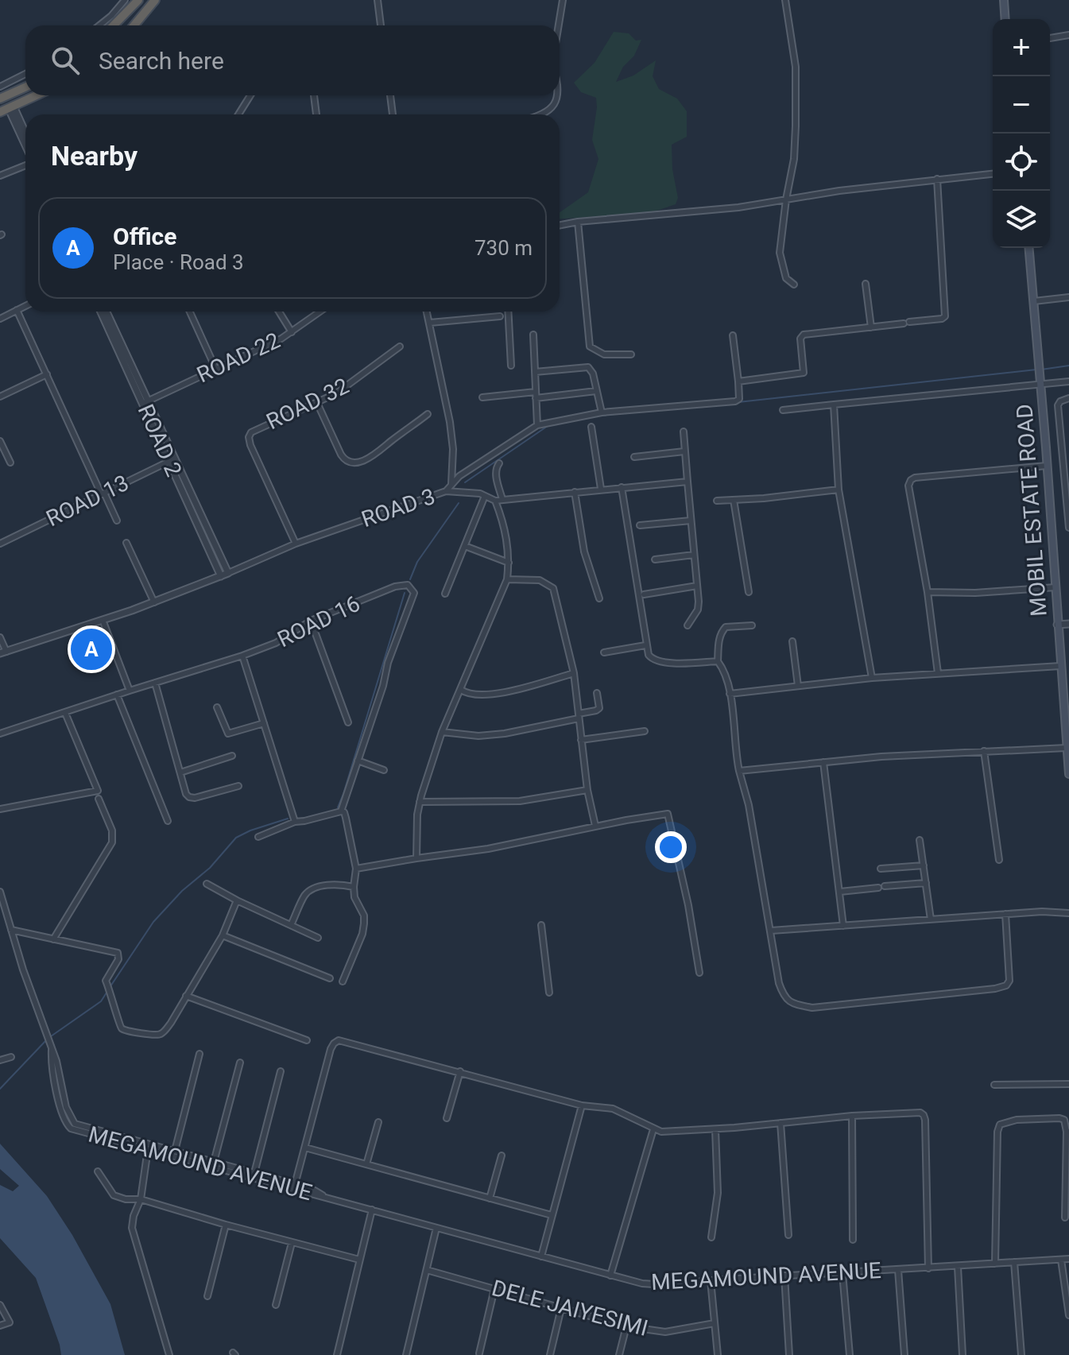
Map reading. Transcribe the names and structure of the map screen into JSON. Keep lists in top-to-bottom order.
{
  "streets": {
    "main road": ["MOBIL ESTATE ROAD"],
    "street": [
      "ROAD 22",
      "ROAD 32",
      "ROAD 2",
      "ROAD 13",
      "ROAD 3",
      "ROAD 16",
      "MEGAMOUND AVENUE",
      "DELE JAIYESIMI"
    ]
  },
  "crossings": [
    ["ROAD 22", "ROAD 2"],
    ["ROAD 32", "ROAD 3"],
    ["ROAD 2", "ROAD 13"],
    ["ROAD 2", "ROAD 3"]
  ],
  "page": {
    "map_buttons": ["+", "−"],
    "search": "Search here",
    "heading": "Nearby",
    "list": [
      {
        "mark": "A",
        "name": "Office",
        "note": "Place · Road 3",
        "value": "730 m"
      }
    ],
    "pins": "A"
  }
}
